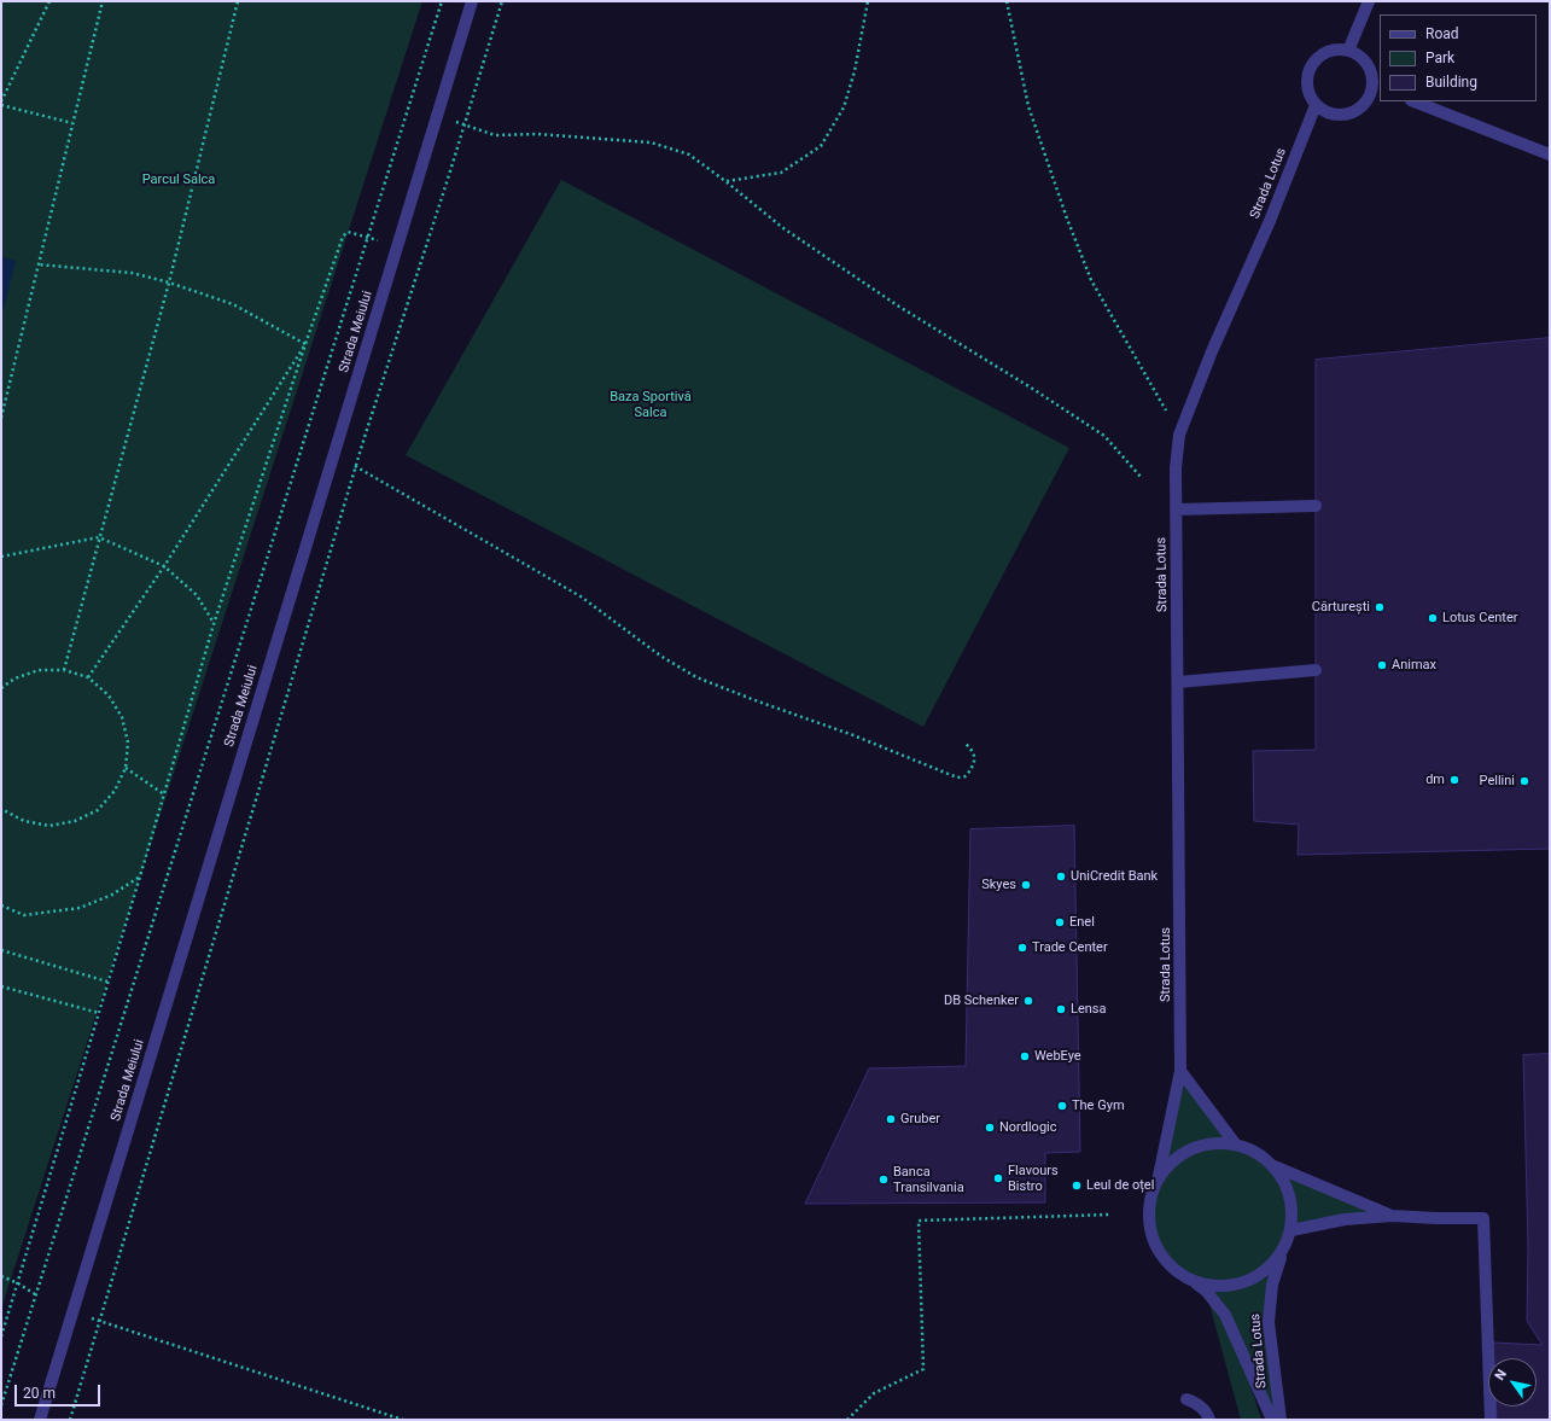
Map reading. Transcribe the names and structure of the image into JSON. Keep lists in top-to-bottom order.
{
  "streets": {
    "street": ["Strada Lotus", "Strada Meiului"]
  },
  "parks": ["Parcul Salca", "Baza Sportivă Salca"],
  "places": [
    "Cărturești",
    "Lotus Center",
    "Animax",
    "dm",
    "Pellini",
    "UniCredit Bank",
    "Skyes",
    "Enel",
    "Trade Center",
    "DB Schenker",
    "Lensa",
    "WebEye",
    "The Gym",
    "Gruber",
    "Nordlogic",
    "Flavours Bistro",
    "Banca Transilvania",
    "Leul de oțel"
  ],
  "legend": ["Road", "Park", "Building"],
  "scale_bar": "20 m",
  "north": "top left"
}
